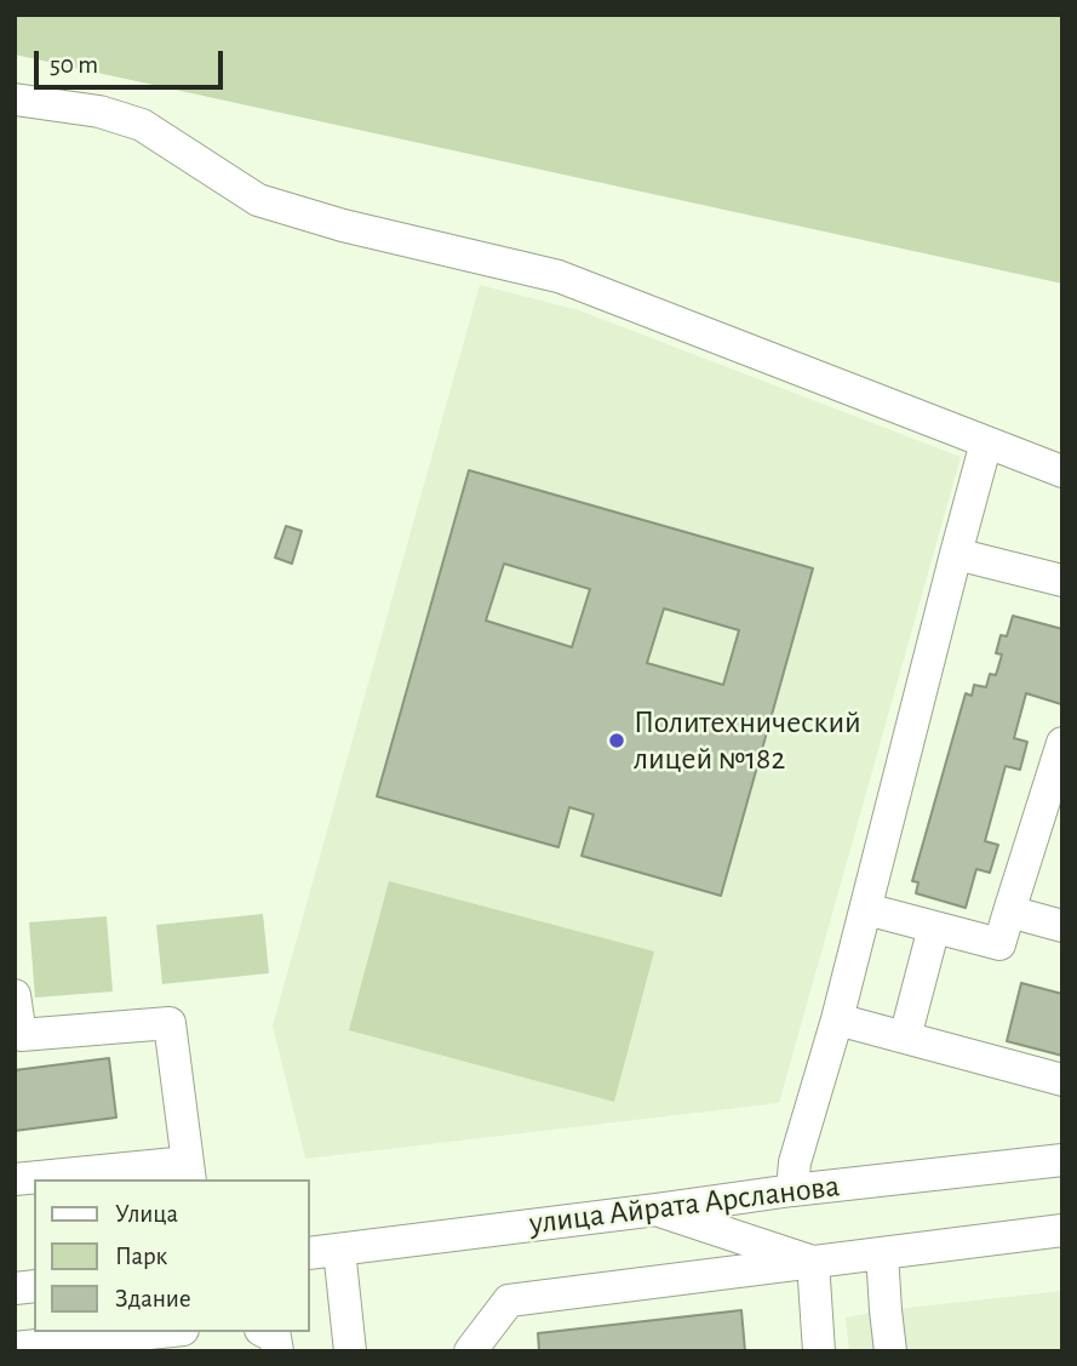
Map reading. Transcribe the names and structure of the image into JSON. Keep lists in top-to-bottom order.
{
  "streets": {
    "street": ["улица Айрата Арсланова"]
  },
  "places": ["Политехнический лицей №182"],
  "legend": ["Улица", "Парк", "Здание"],
  "scale_bar": "50 m"
}
